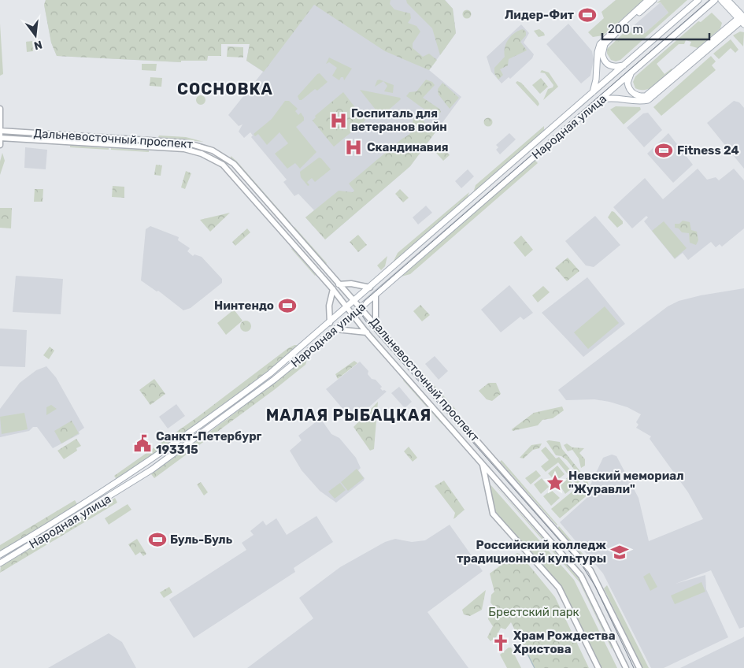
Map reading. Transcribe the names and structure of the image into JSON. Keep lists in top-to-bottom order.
{
  "streets": {
    "main road": ["Народная улица"],
    "street": ["Дальневосточный проспект"]
  },
  "crossings": [
    ["Народная улица", "Дальневосточный проспект"]
  ],
  "districts": ["СОСНОВКА", "МАЛАЯ РЫБАЦКАЯ"],
  "parks": ["Брестский парк"],
  "places": {
    "sports": [
      "Лидер-Фит",
      "Fitness 24",
      "Нинтендо",
      "Буль-Буль"
    ],
    "hospital": ["Госпиталь для ветеранов войн", "Скандинавия"],
    "public building": ["Санкт-Петербург 193315"],
    "place": ["Невский мемориал \"Журавли\""],
    "school or university": ["Российский колледж традиционной культуры"],
    "church": ["Храм Рождества Христова"]
  },
  "scale_bar": "200 m",
  "north": "bottom"
}
